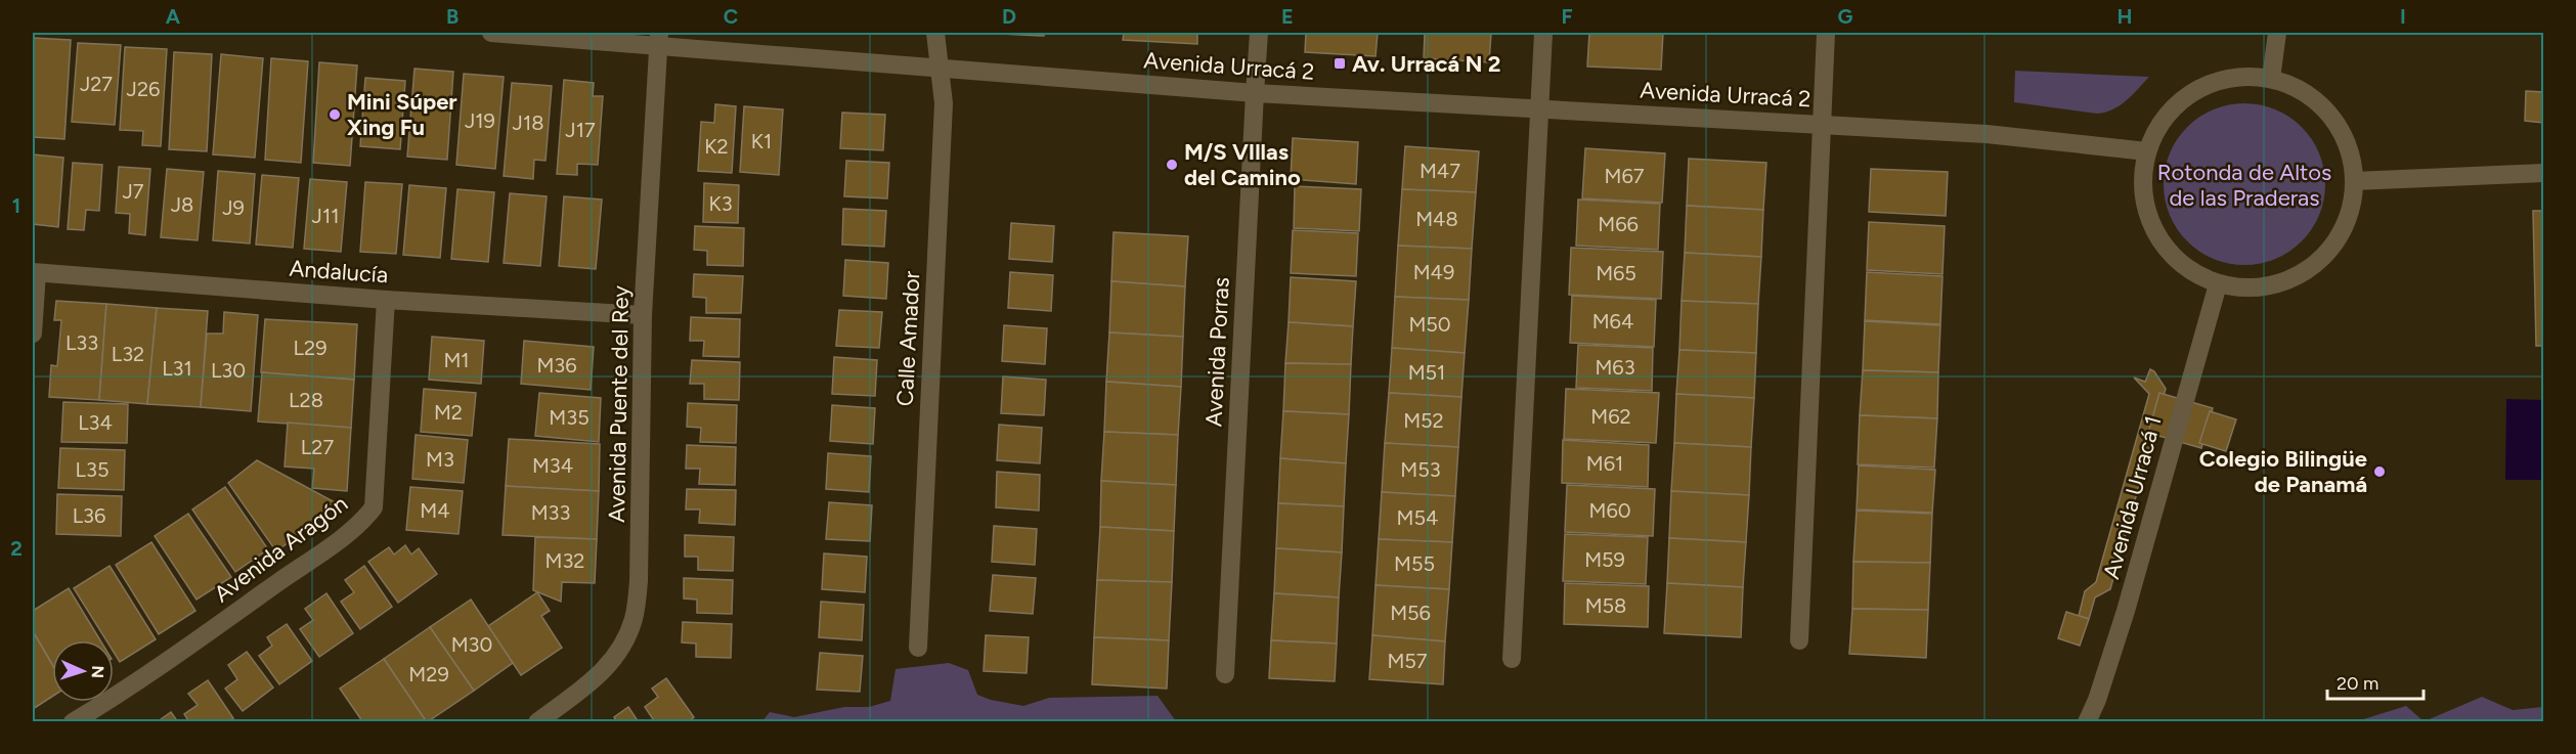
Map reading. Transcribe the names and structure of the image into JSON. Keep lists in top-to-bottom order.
{
  "streets": {
    "street": [
      "Avenida Urracá 2",
      "Andalucía",
      "Calle Amador",
      "Avenida Porras",
      "Avenida Puente del Rey",
      "Avenida Urracá 1",
      "Avenida Aragón"
    ]
  },
  "crossings": [
    ["Avenida Urracá 2", "Calle Amador"],
    ["Avenida Urracá 2", "Avenida Porras"],
    ["Avenida Urracá 2", "Avenida Puente del Rey"],
    ["Avenida Urracá 2", "Avenida Urracá 1"],
    ["Andalucía", "Avenida Puente del Rey"],
    ["Andalucía", "Avenida Aragón"]
  ],
  "parks": ["Rotonda de Altos de las Praderas"],
  "places": {
    "transit": ["Av. Urracá N 2"],
    "other": ["Mini Súper Xing Fu", "M/S VIllas del Camino", "Colegio Bilingüe de Panamá"]
  },
  "house_numbers": [
    "J27",
    "J26",
    "J19",
    "J18",
    "J17",
    "K1",
    "K2",
    "M47",
    "M67",
    "J7",
    "K3",
    "J8",
    "J9",
    "J11",
    "M48",
    "M66",
    "M49",
    "M65",
    "M64",
    "M50",
    "L33",
    "L29",
    "L32",
    "M1",
    "M36",
    "M63",
    "L31",
    "L30",
    "M51",
    "L28",
    "M2",
    "M62",
    "M35",
    "M52",
    "L34",
    "L27",
    "M3",
    "M61",
    "M34",
    "L35",
    "M53",
    "M4",
    "M60",
    "M33",
    "L36",
    "M54",
    "M59",
    "M32",
    "M55",
    "M58",
    "M56",
    "M30",
    "M57",
    "M29"
  ],
  "scale_bar": "20 m",
  "north": "right",
  "grid": {
    "columns": [
      "A",
      "B",
      "C",
      "D",
      "E",
      "F",
      "G",
      "H",
      "I"
    ],
    "rows": ["1", "2"]
  }
}
